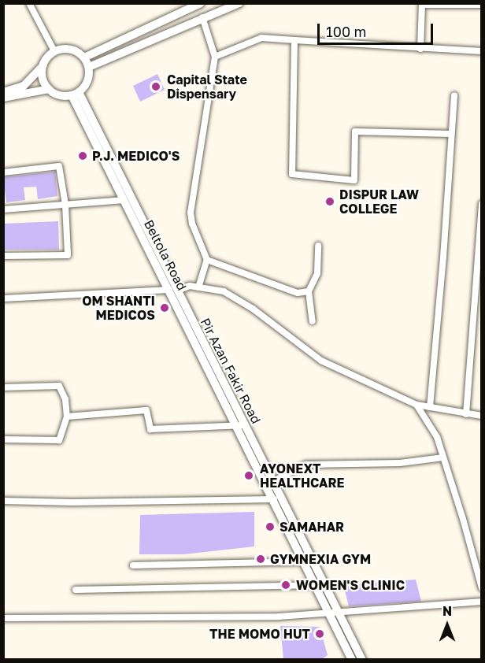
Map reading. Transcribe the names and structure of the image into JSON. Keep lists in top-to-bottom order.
{
  "streets": {
    "main road": ["Beltola Road", "Pir Azan Fakir Road"]
  },
  "crossings": [
    ["Beltola Road", "Pir Azan Fakir Road"]
  ],
  "places": [
    "Capital State Dispensary",
    "P.J. MEDICO'S",
    "DISPUR LAW COLLEGE",
    "OM SHANTI MEDICOS",
    "AYONEXT HEALTHCARE",
    "SAMAHAR",
    "GYMNEXIA GYM",
    "WOMEN'S CLINIC",
    "THE MOMO HUT"
  ],
  "scale_bar": "100 m",
  "north": "top"
}
